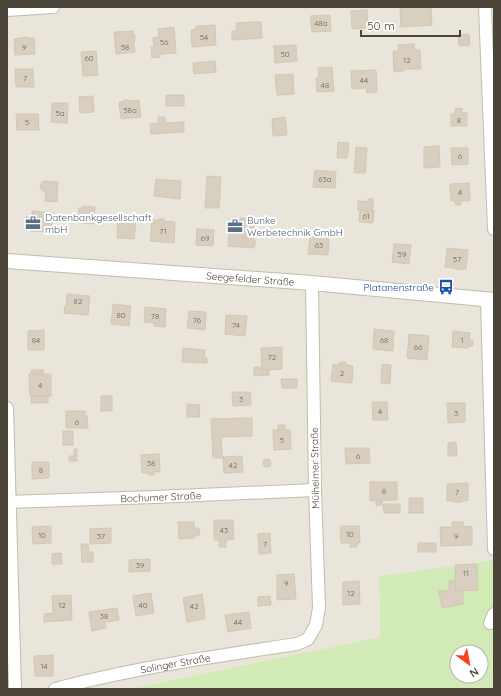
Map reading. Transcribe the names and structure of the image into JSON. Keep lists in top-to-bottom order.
{
  "streets": {
    "street": [
      "Seegefelder Straße",
      "Mülheimer Straße",
      "Bochumer Straße",
      "Solinger Straße"
    ]
  },
  "crossings": [
    ["Seegefelder Straße", "Mülheimer Straße"],
    ["Mülheimer Straße", "Bochumer Straße"],
    ["Mülheimer Straße", "Solinger Straße"]
  ],
  "places": {
    "office": ["Datenbankgesellschaft mbH", "Bunke Werbetechnik GmbH"],
    "bus stop": ["Platanenstraße"]
  },
  "house_numbers": [
    "48a",
    "54",
    "56",
    "9",
    "58",
    "50",
    "60",
    "12",
    "7",
    "44",
    "48",
    "58a",
    "5a",
    "8",
    "5",
    "6",
    "63a",
    "4",
    "61",
    "71",
    "69",
    "63",
    "59",
    "57",
    "82",
    "80",
    "78",
    "76",
    "74",
    "84",
    "68",
    "1",
    "66",
    "72",
    "2",
    "4",
    "3",
    "4",
    "3",
    "6",
    "5",
    "6",
    "38",
    "42",
    "8",
    "8",
    "7",
    "43",
    "10",
    "10",
    "37",
    "9",
    "7",
    "39",
    "11",
    "9",
    "12",
    "12",
    "40",
    "42",
    "38",
    "44",
    "14"
  ],
  "scale_bar": "50 m",
  "north": "bottom right"
}
